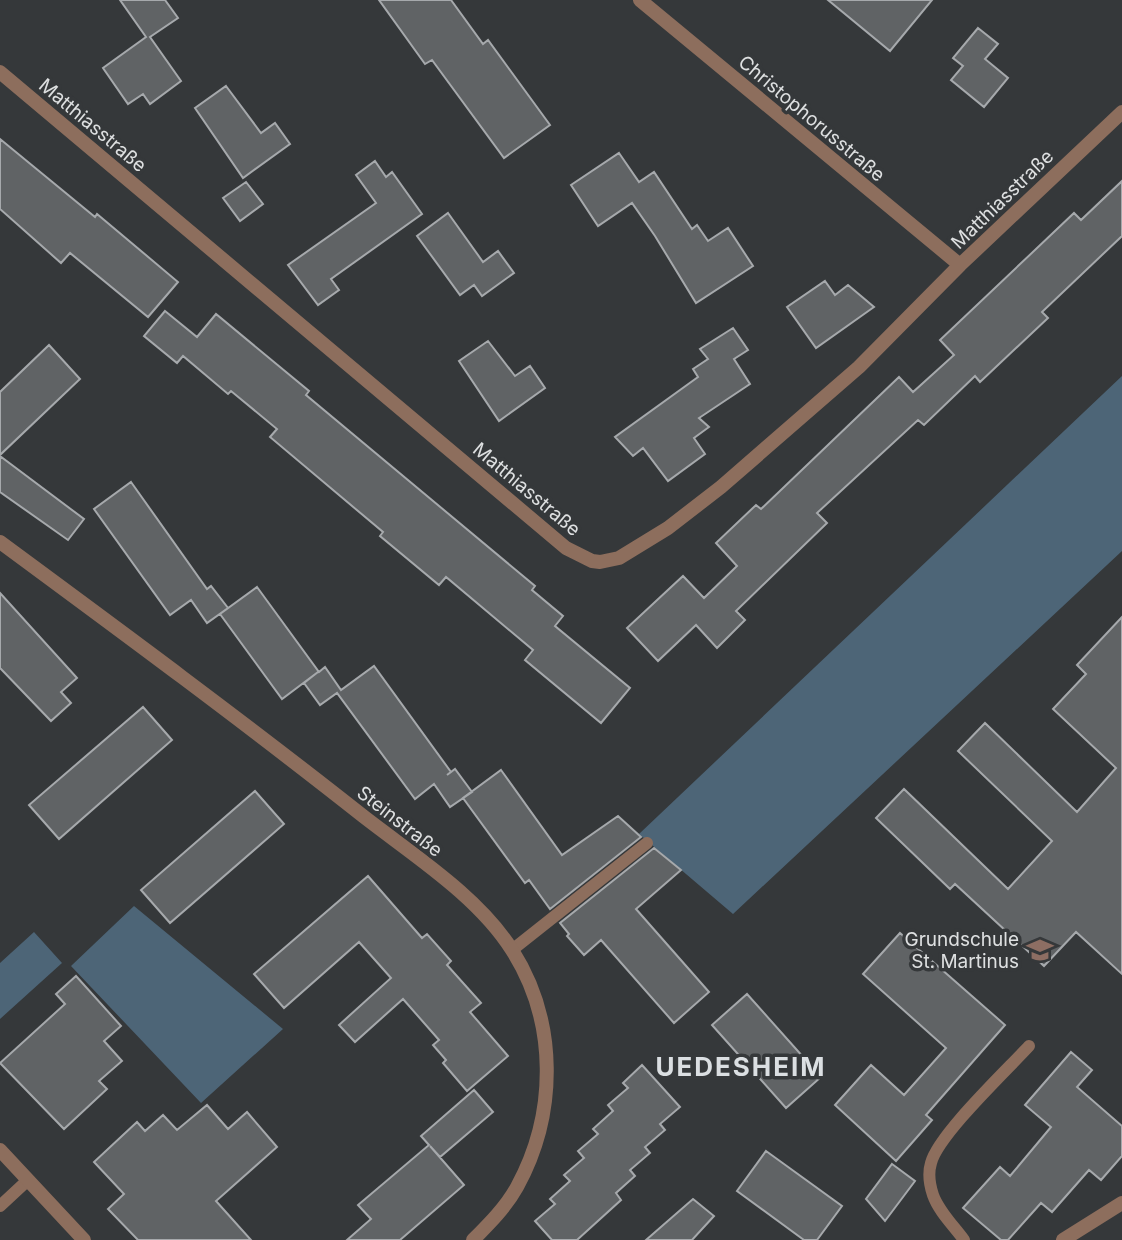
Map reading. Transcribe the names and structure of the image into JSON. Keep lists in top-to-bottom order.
{
  "streets": {
    "street": ["Christophorusstraße", "Matthiasstraße", "Steinstraße"]
  },
  "crossings": [
    ["Christophorusstraße", "Matthiasstraße"]
  ],
  "districts": ["UEDESHEIM"],
  "places": {
    "school or university": ["Grundschule St. Martinus"]
  }
}
